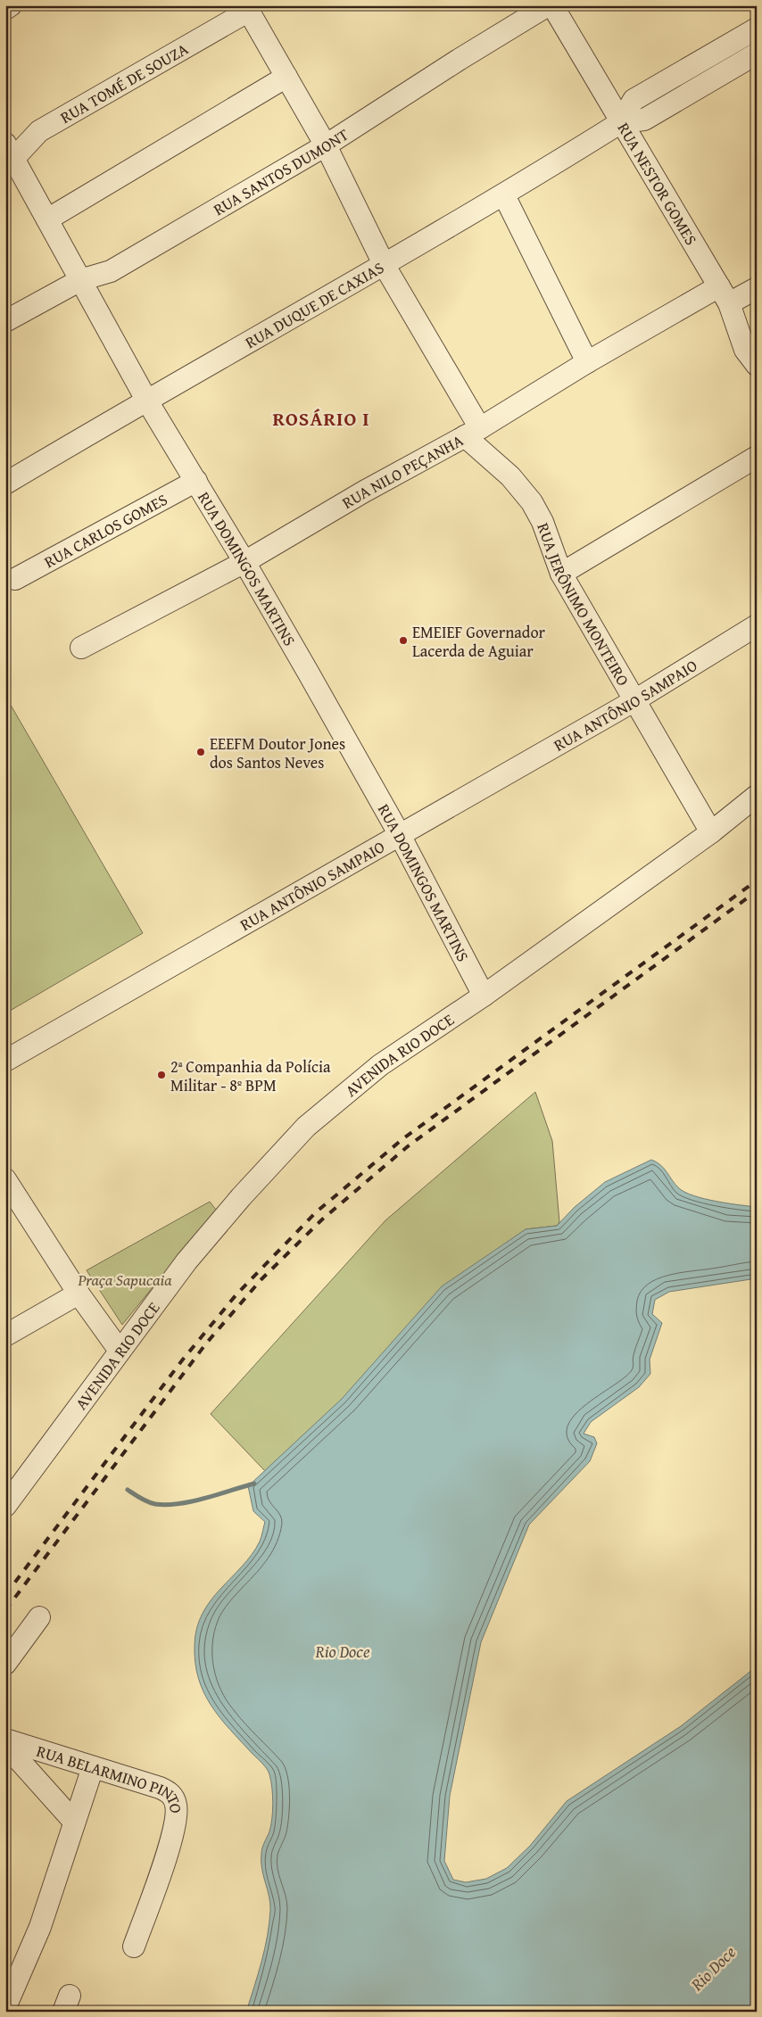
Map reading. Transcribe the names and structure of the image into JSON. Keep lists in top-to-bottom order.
{
  "streets": {
    "street": [
      "RUA TOMÉ DE SOUZA",
      "RUA SANTOS DUMONT",
      "RUA NESTOR GOMES",
      "RUA DUQUE DE CAXIAS",
      "RUA NILO PEÇANHA",
      "RUA CARLOS GOMES",
      "RUA DOMINGOS MARTINS",
      "RUA JERÔNIMO MONTEIRO",
      "RUA ANTÔNIO SAMPAIO",
      "AVENIDA RIO DOCE",
      "RUA BELARMINO PINTO"
    ]
  },
  "crossings": [
    ["RUA TOMÉ DE SOUZA", "RUA DOMINGOS MARTINS"],
    ["RUA TOMÉ DE SOUZA", "RUA JERÔNIMO MONTEIRO"],
    ["RUA SANTOS DUMONT", "RUA DOMINGOS MARTINS"],
    ["RUA SANTOS DUMONT", "RUA JERÔNIMO MONTEIRO"],
    ["RUA NESTOR GOMES", "RUA DUQUE DE CAXIAS"],
    ["RUA NESTOR GOMES", "RUA NILO PEÇANHA"],
    ["RUA DUQUE DE CAXIAS", "RUA DOMINGOS MARTINS"],
    ["RUA DUQUE DE CAXIAS", "RUA JERÔNIMO MONTEIRO"],
    ["RUA NILO PEÇANHA", "RUA DOMINGOS MARTINS"],
    ["RUA NILO PEÇANHA", "RUA JERÔNIMO MONTEIRO"],
    ["RUA CARLOS GOMES", "RUA DOMINGOS MARTINS"],
    ["RUA DOMINGOS MARTINS", "RUA ANTÔNIO SAMPAIO"],
    ["RUA DOMINGOS MARTINS", "AVENIDA RIO DOCE"],
    ["RUA JERÔNIMO MONTEIRO", "RUA ANTÔNIO SAMPAIO"],
    ["RUA JERÔNIMO MONTEIRO", "AVENIDA RIO DOCE"]
  ],
  "districts": ["ROSÁRIO I"],
  "water": ["Rio Doce"],
  "parks": ["Praça Sapucaia"],
  "places": ["EMEIEF Governador Lacerda de Aguiar", "EEEFM Doutor Jones dos Santos Neves", "2ª Companhia da Polícia Militar - 8º BPM"]
}
